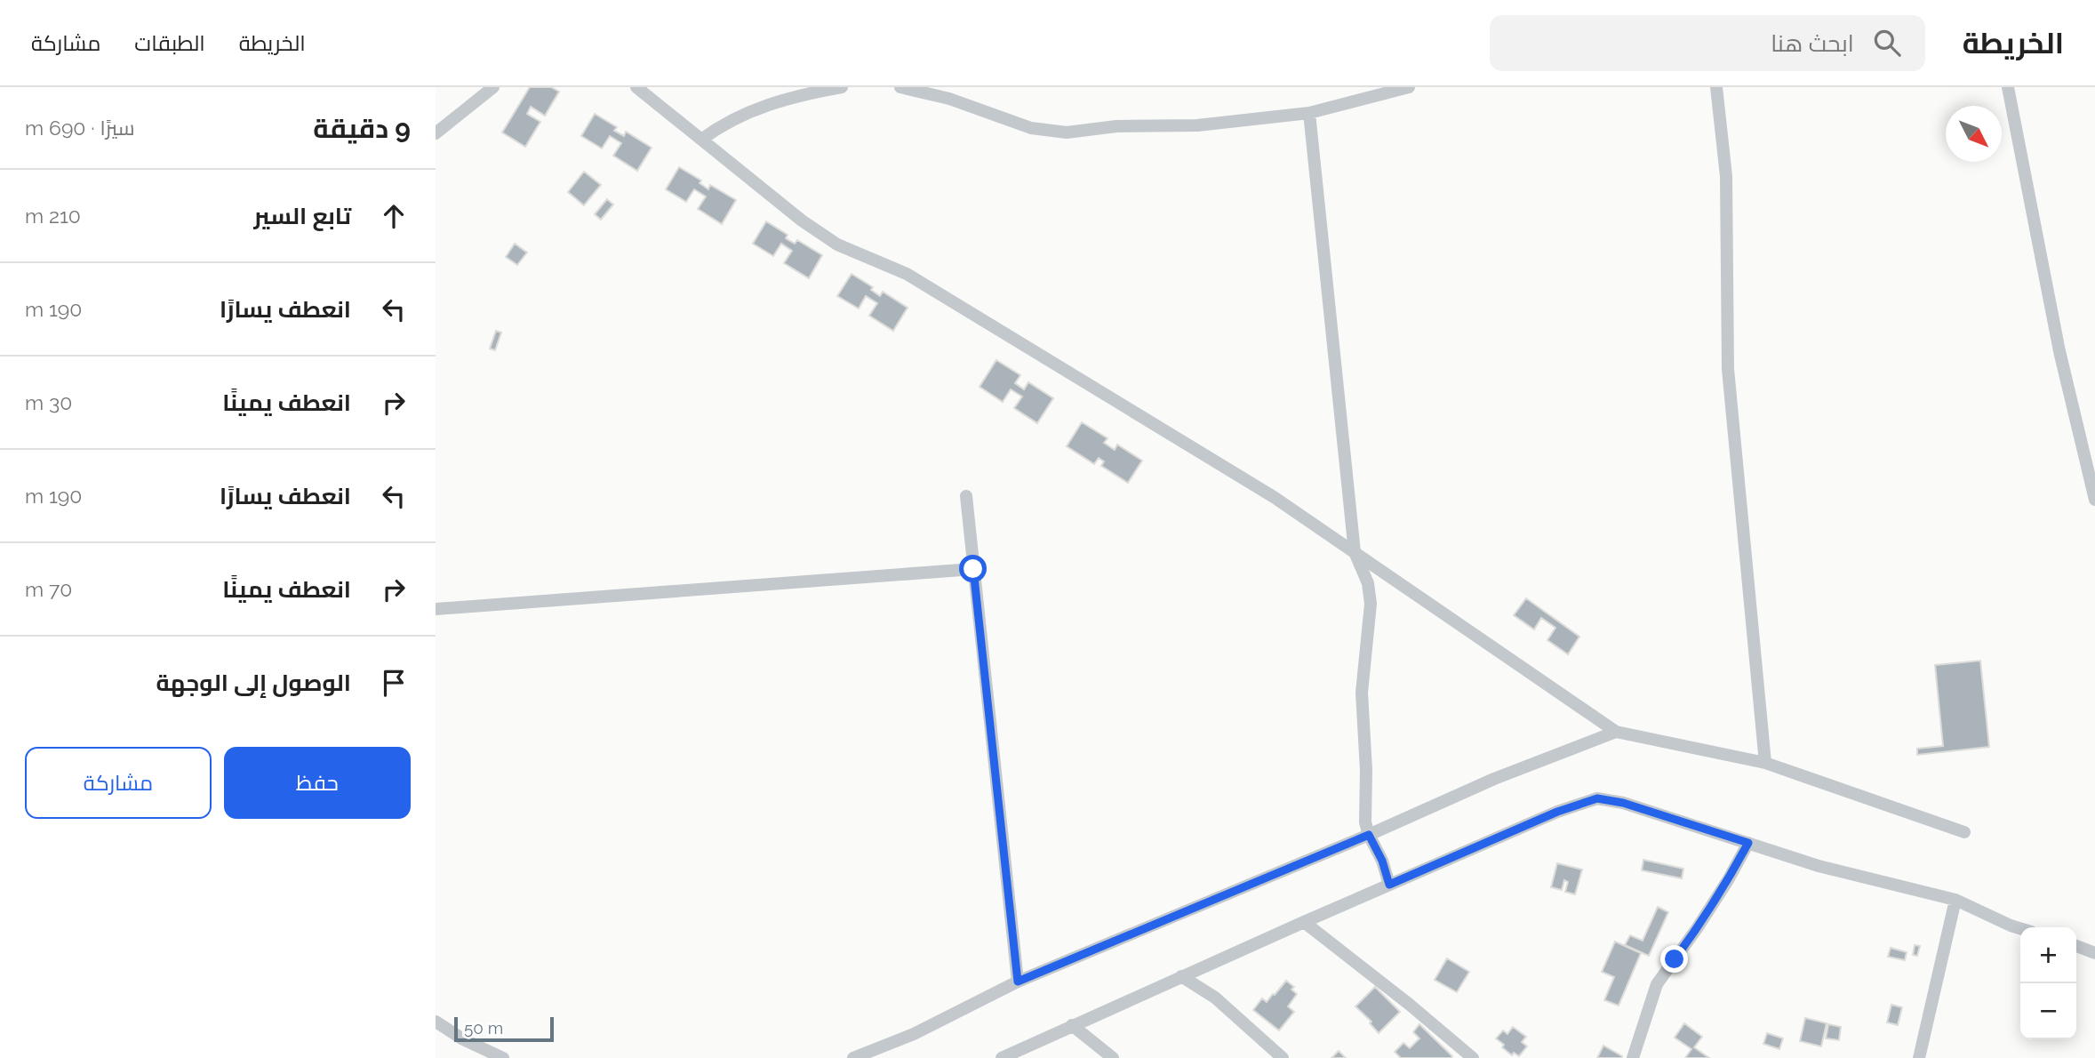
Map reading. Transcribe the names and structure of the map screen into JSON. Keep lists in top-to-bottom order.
{
  "scale_bar": "50 m",
  "north": "bottom right",
  "page": {
    "header": "الخريطة",
    "search": "ابحث هنا",
    "nav": ["الخريطة", "الطبقات", "مشاركة"],
    "heading": ["9 دقيقة", "سيرًا · 690 m"],
    "list": [
      ["تابع السير", "210 m"],
      ["انعطف يسارًا", "190 m"],
      ["انعطف يمينًا", "30 m"],
      ["انعطف يسارًا", "190 m"],
      ["انعطف يمينًا", "70 m"],
      "الوصول إلى الوجهة"
    ],
    "buttons": ["حفظ", "مشاركة"],
    "map_buttons": ["+", "−"],
    "scale": "50 m"
  }
}
